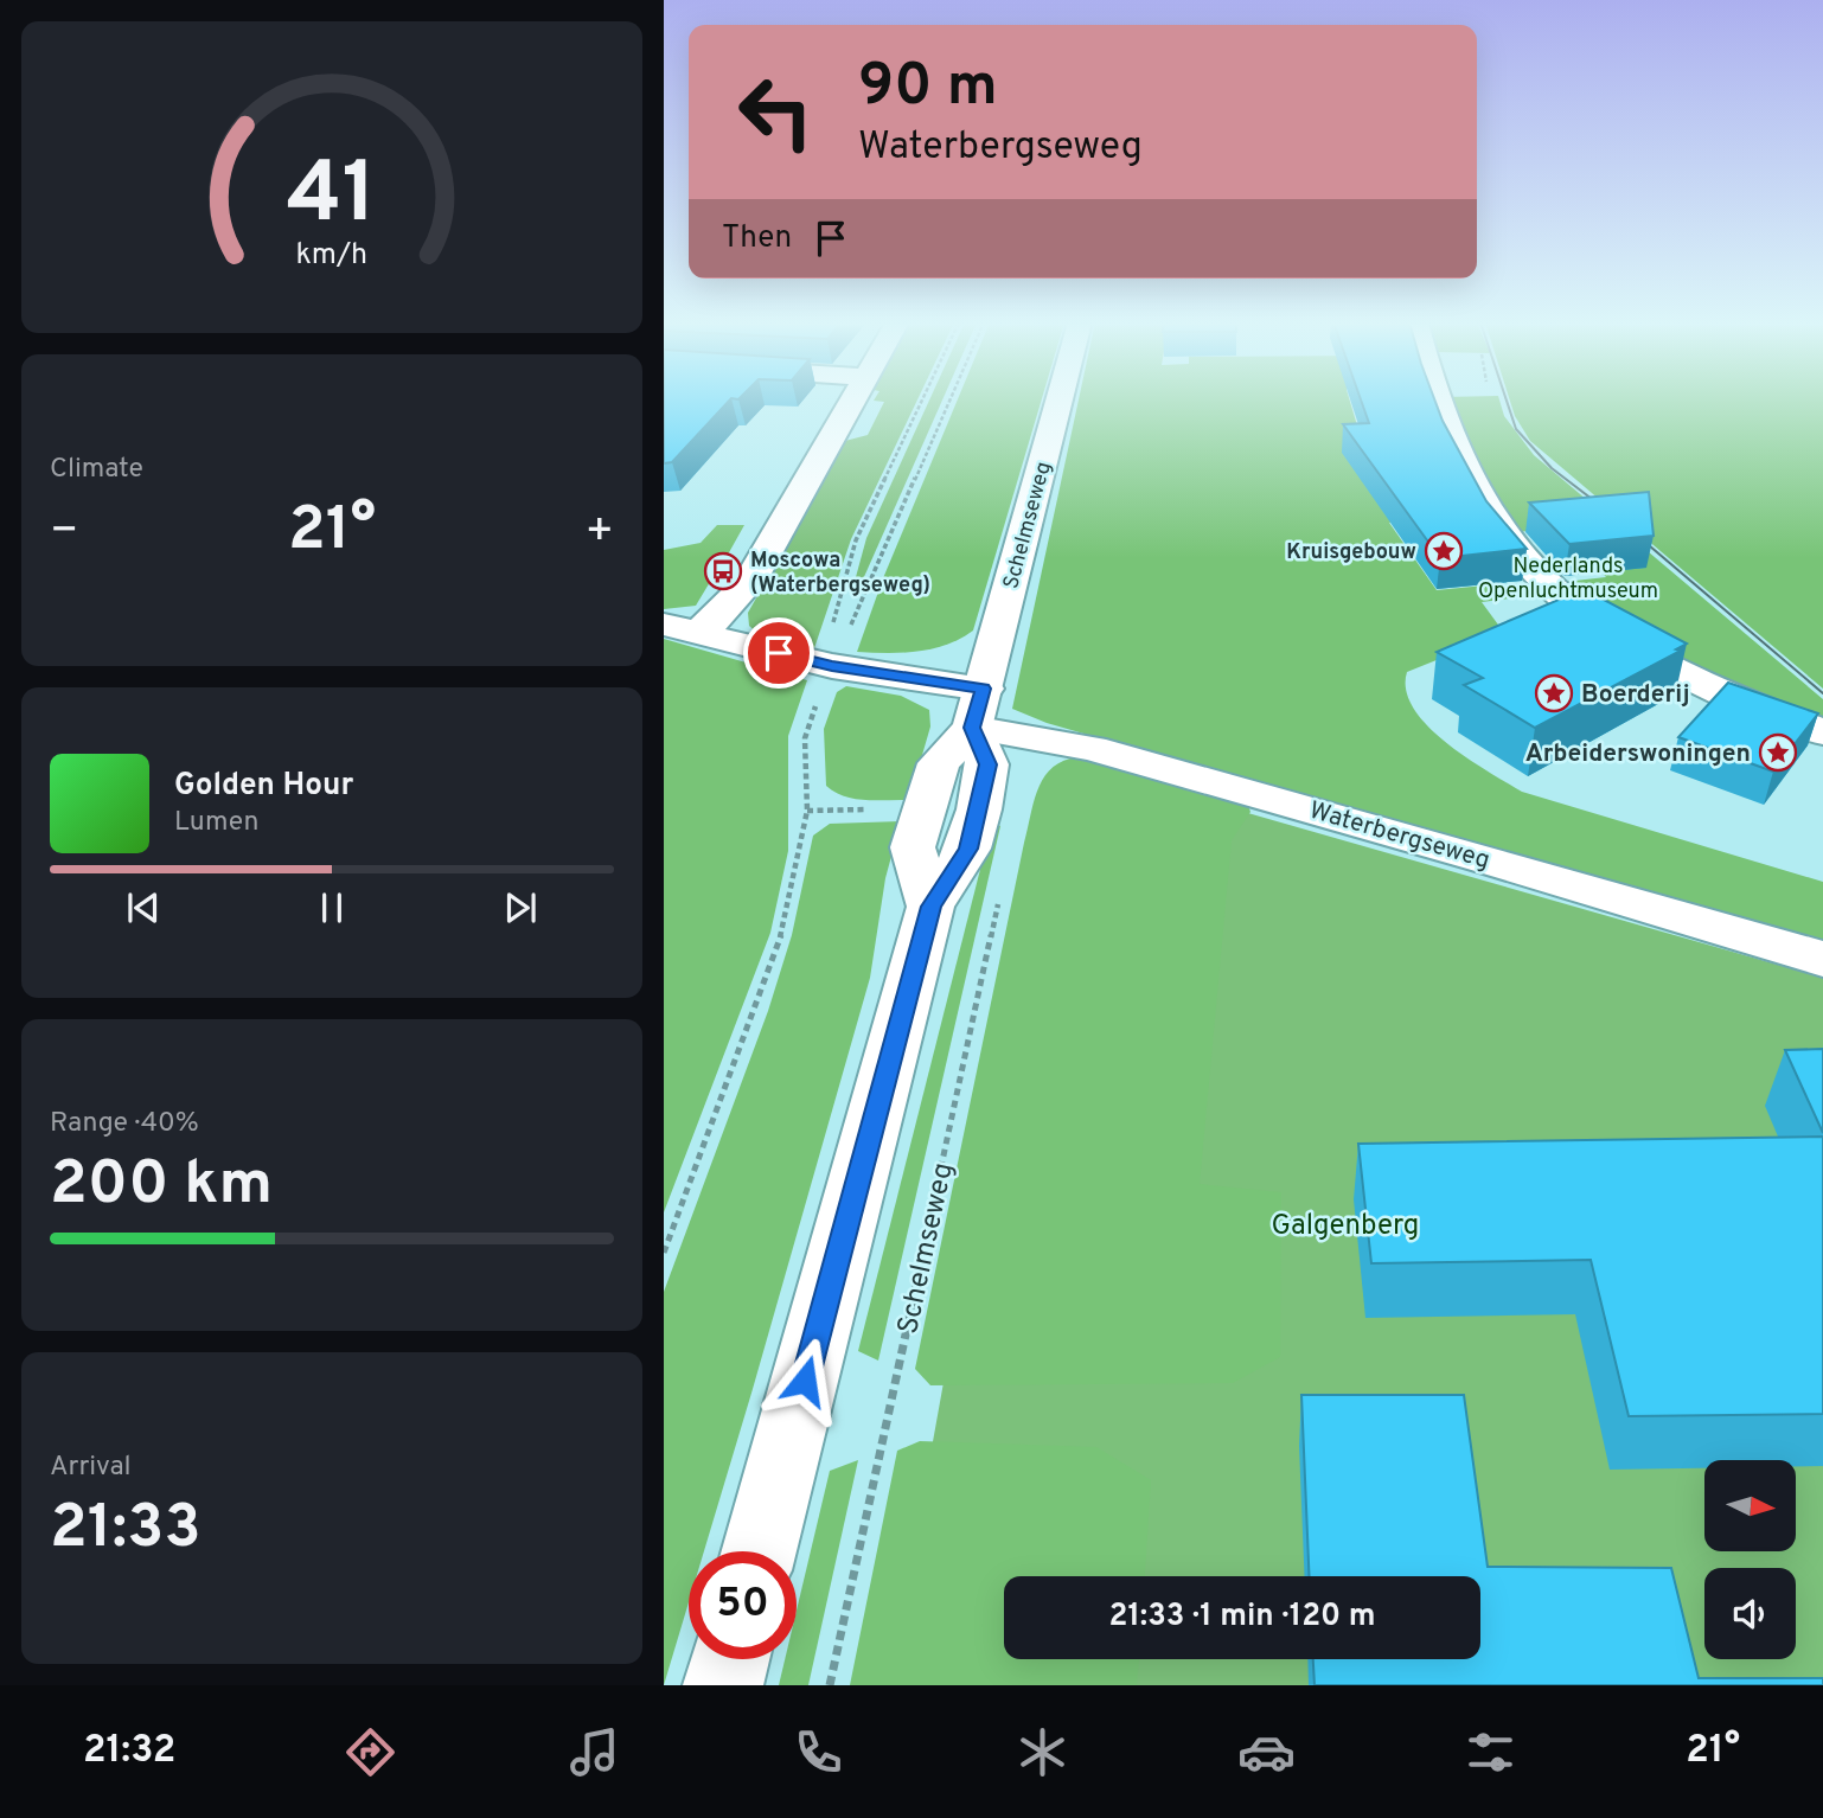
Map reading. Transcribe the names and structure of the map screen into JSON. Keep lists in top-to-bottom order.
{
  "streets": {
    "street": ["Schelmseweg", "Waterbergseweg"]
  },
  "crossings": [
    ["Schelmseweg", "Waterbergseweg"]
  ],
  "parks": ["Nederlands Openluchtmuseum", "Galgenberg"],
  "places": {
    "place": ["Kruisgebouw", "Boerderij", "Arbeiderswoningen"],
    "bus stop": ["Moscowa (Waterbergseweg)"]
  },
  "north": "right",
  "page": {
    "turn": ["90 m", "Waterbergseweg"],
    "then": "Then",
    "tile": [
      "Climate",
      ["Range · 40%", "200 km"],
      ["Arrival", "21:33"]
    ],
    "heat": ["−", "21°", "+"],
    "song": ["Golden Hour", "Lumen"],
    "limit": "50",
    "trip": "21:33 · 1 min · 120 m",
    "tabs": ["21:32", "21°"],
    "gauge": ["41", "km/h"]
  }
}
